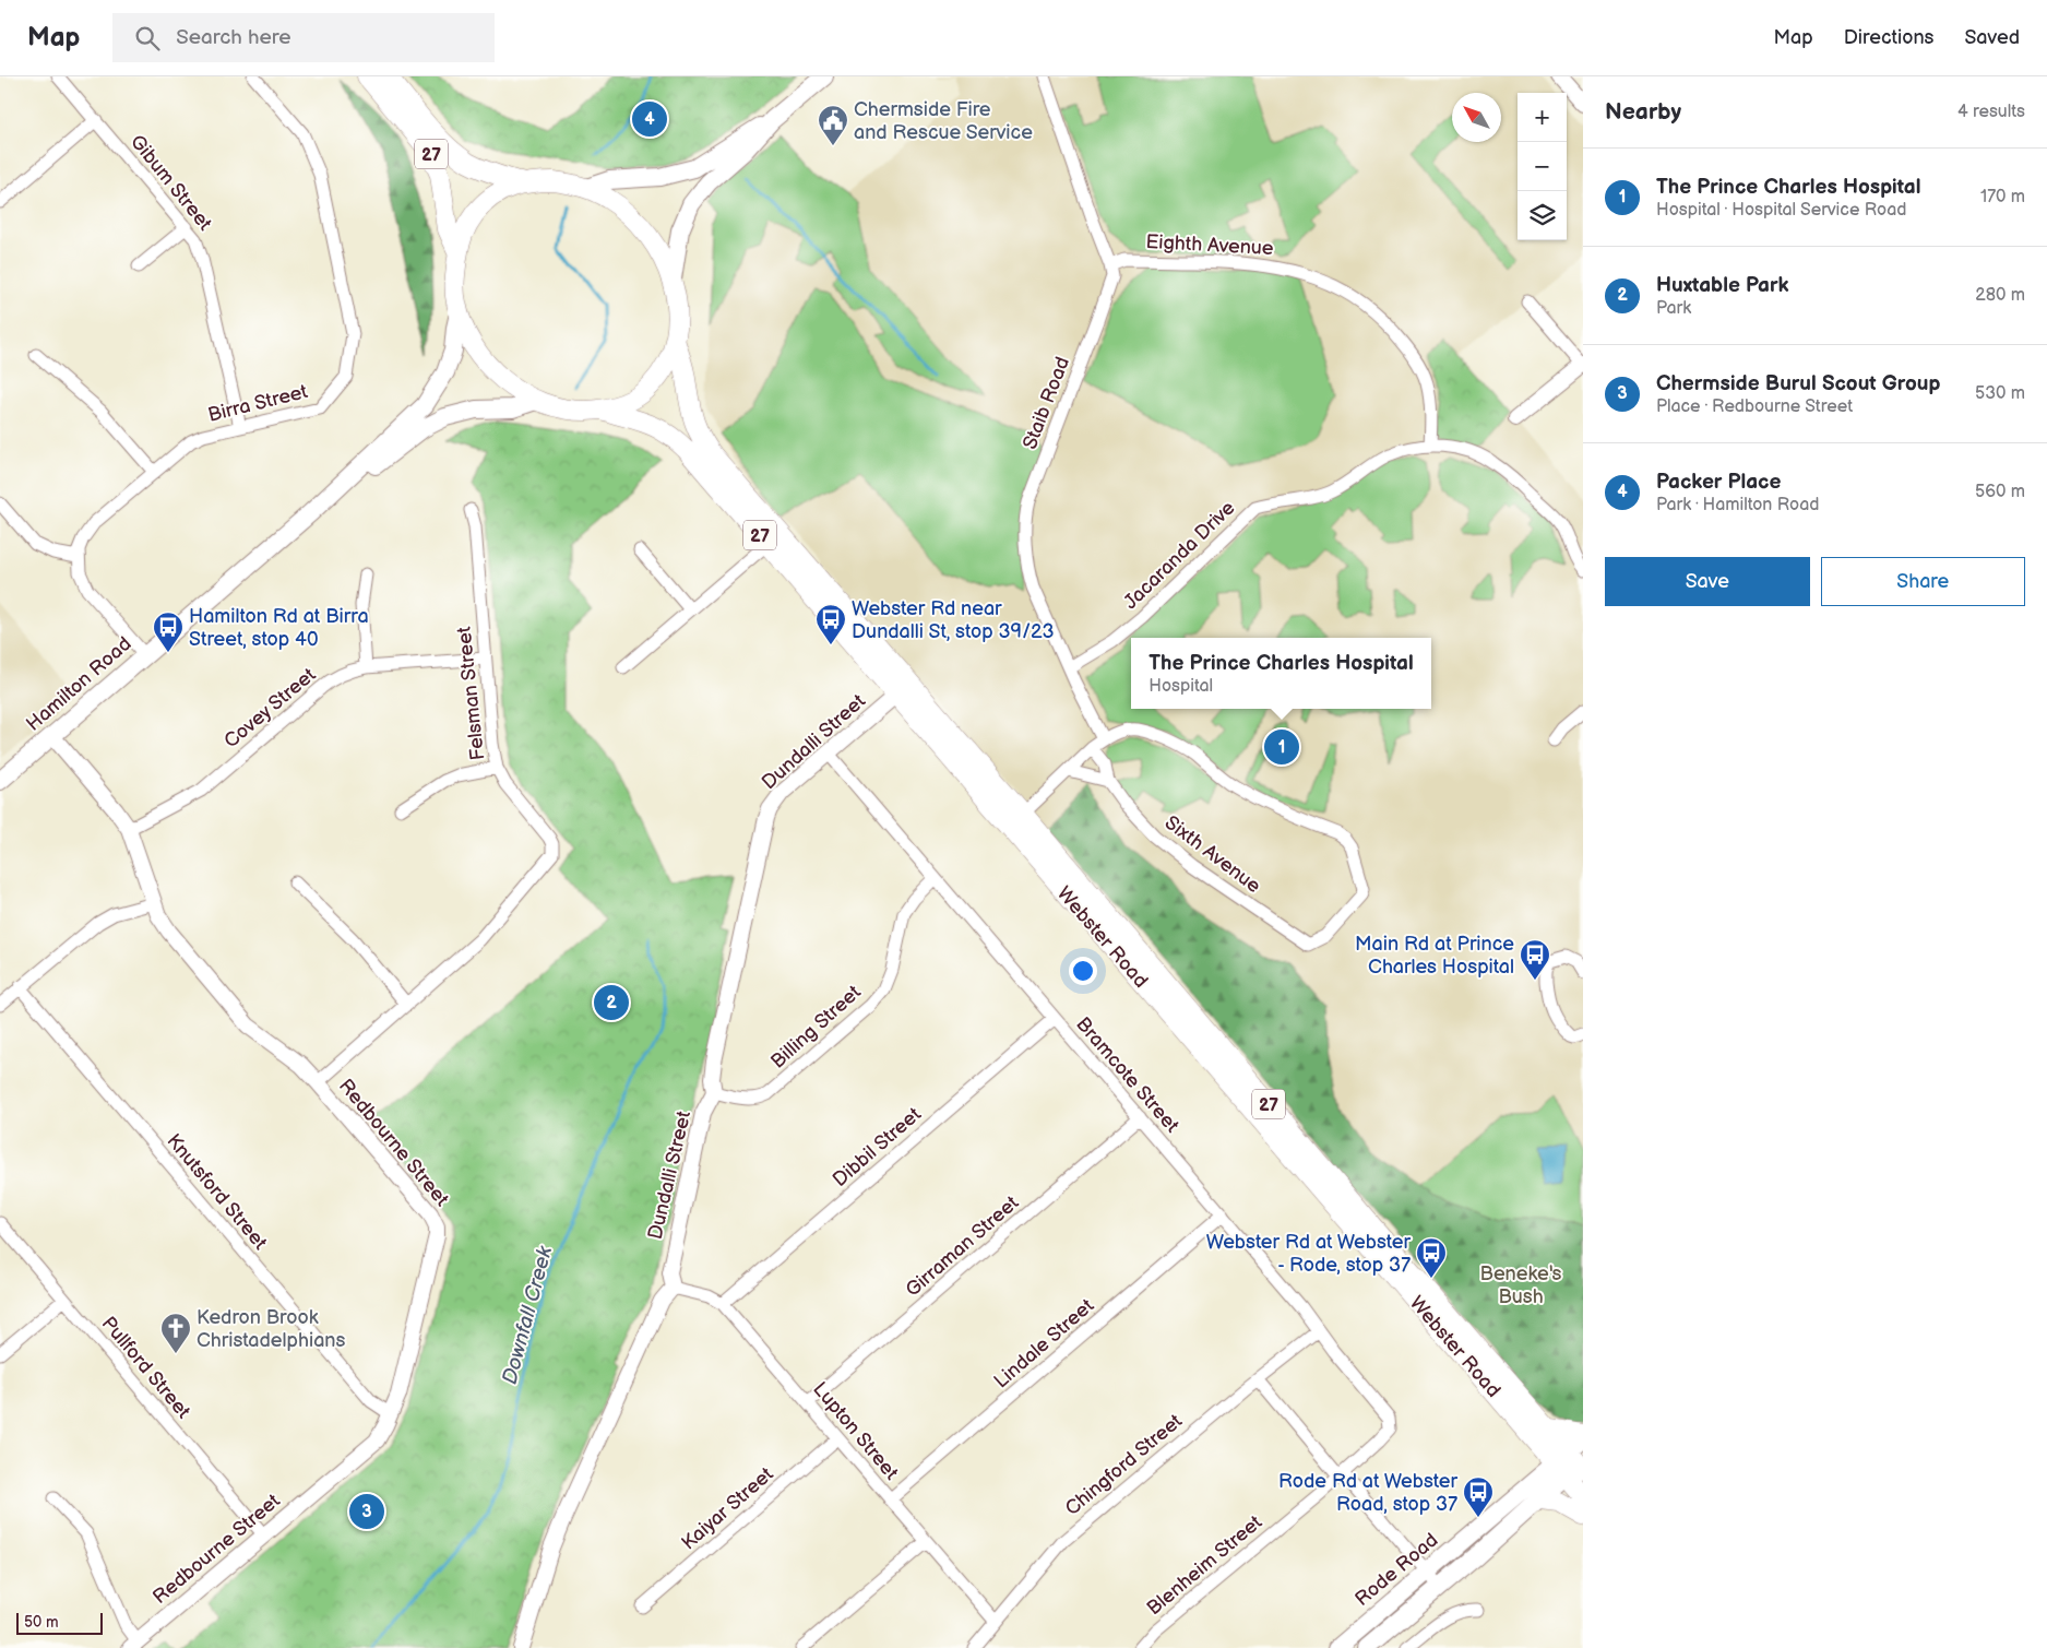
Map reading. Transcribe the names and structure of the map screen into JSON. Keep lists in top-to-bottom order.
{
  "streets": {
    "main road": [
      "27",
      "Hamilton Road",
      "Webster Road",
      "Rode Road"
    ],
    "street": [
      "Gibum Street",
      "Eighth Avenue",
      "Birra Street",
      "Staib Road",
      "Jacaranda Drive",
      "Felsman Street",
      "Covey Street",
      "Dundalli Street",
      "Sixth Avenue",
      "Billing Street",
      "Bramcote Street",
      "Redbourne Street",
      "Dibbil Street",
      "Knutsford Street",
      "Girraman Street",
      "Lindale Street",
      "Pullford Street",
      "Lupton Street",
      "Chingford Street",
      "Kaiyar Street",
      "Blenheim Street"
    ]
  },
  "crossings": [
    ["27", "Hamilton Road"],
    ["27", "Webster Road"],
    ["Gibum Street", "Birra Street"],
    ["Eighth Avenue", "Staib Road"],
    ["Eighth Avenue", "Jacaranda Drive"],
    ["Staib Road", "Jacaranda Drive"],
    ["Staib Road", "Sixth Avenue"],
    ["Hamilton Road", "Redbourne Street"],
    ["Felsman Street", "Covey Street"],
    ["Felsman Street", "Redbourne Street"],
    ["Covey Street", "Redbourne Street"],
    ["Dundalli Street", "Webster Road"],
    ["Dundalli Street", "Billing Street"],
    ["Dundalli Street", "Bramcote Street"],
    ["Dundalli Street", "Lupton Street"],
    ["Webster Road", "Rode Road"],
    ["Billing Street", "Bramcote Street"],
    ["Bramcote Street", "Dibbil Street"],
    ["Bramcote Street", "Girraman Street"],
    ["Bramcote Street", "Lindale Street"],
    ["Bramcote Street", "Chingford Street"],
    ["Bramcote Street", "Blenheim Street"],
    ["Redbourne Street", "Knutsford Street"],
    ["Redbourne Street", "Pullford Street"],
    ["Dibbil Street", "Lupton Street"],
    ["Girraman Street", "Lupton Street"],
    ["Lindale Street", "Lupton Street"],
    ["Lupton Street", "Chingford Street"],
    ["Lupton Street", "Kaiyar Street"]
  ],
  "water": ["Downfall Creek"],
  "parks": ["Beneke's Bush"],
  "places": {
    "public building": ["Chermside Fire and Rescue Service"],
    "bus stop": [
      "Webster Rd near Dundalli St, stop 39/23",
      "Hamilton Rd at Birra Street, stop 40",
      "Main Rd at Prince Charles Hospital",
      "Webster Rd at Webster - Rode, stop 37",
      "Rode Rd at Webster Road, stop 37"
    ],
    "church": ["Kedron Brook Christadelphians"]
  },
  "scale_bar": "50 m",
  "north": "top left",
  "page": {
    "header": "Map",
    "search": "Search here",
    "nav": ["Map", "Directions", "Saved"],
    "heading": ["Nearby", "4 results"],
    "map_buttons": ["+", "−"],
    "pins": [
      "4",
      "1",
      "2",
      "3"
    ],
    "list": [
      {
        "mark": "1",
        "name": "The Prince Charles Hospital",
        "note": "Hospital · Hospital Service Road",
        "value": "170 m"
      },
      {
        "mark": "2",
        "name": "Huxtable Park",
        "note": "Park",
        "value": "280 m"
      },
      {
        "mark": "3",
        "name": "Chermside Burul Scout Group",
        "note": "Place · Redbourne Street",
        "value": "530 m"
      },
      {
        "mark": "4",
        "name": "Packer Place",
        "note": "Park · Hamilton Road",
        "value": "560 m"
      }
    ],
    "buttons": ["Save", "Share"],
    "popup": ["The Prince Charles Hospital", "Hospital"],
    "scale": "50 m"
  }
}
